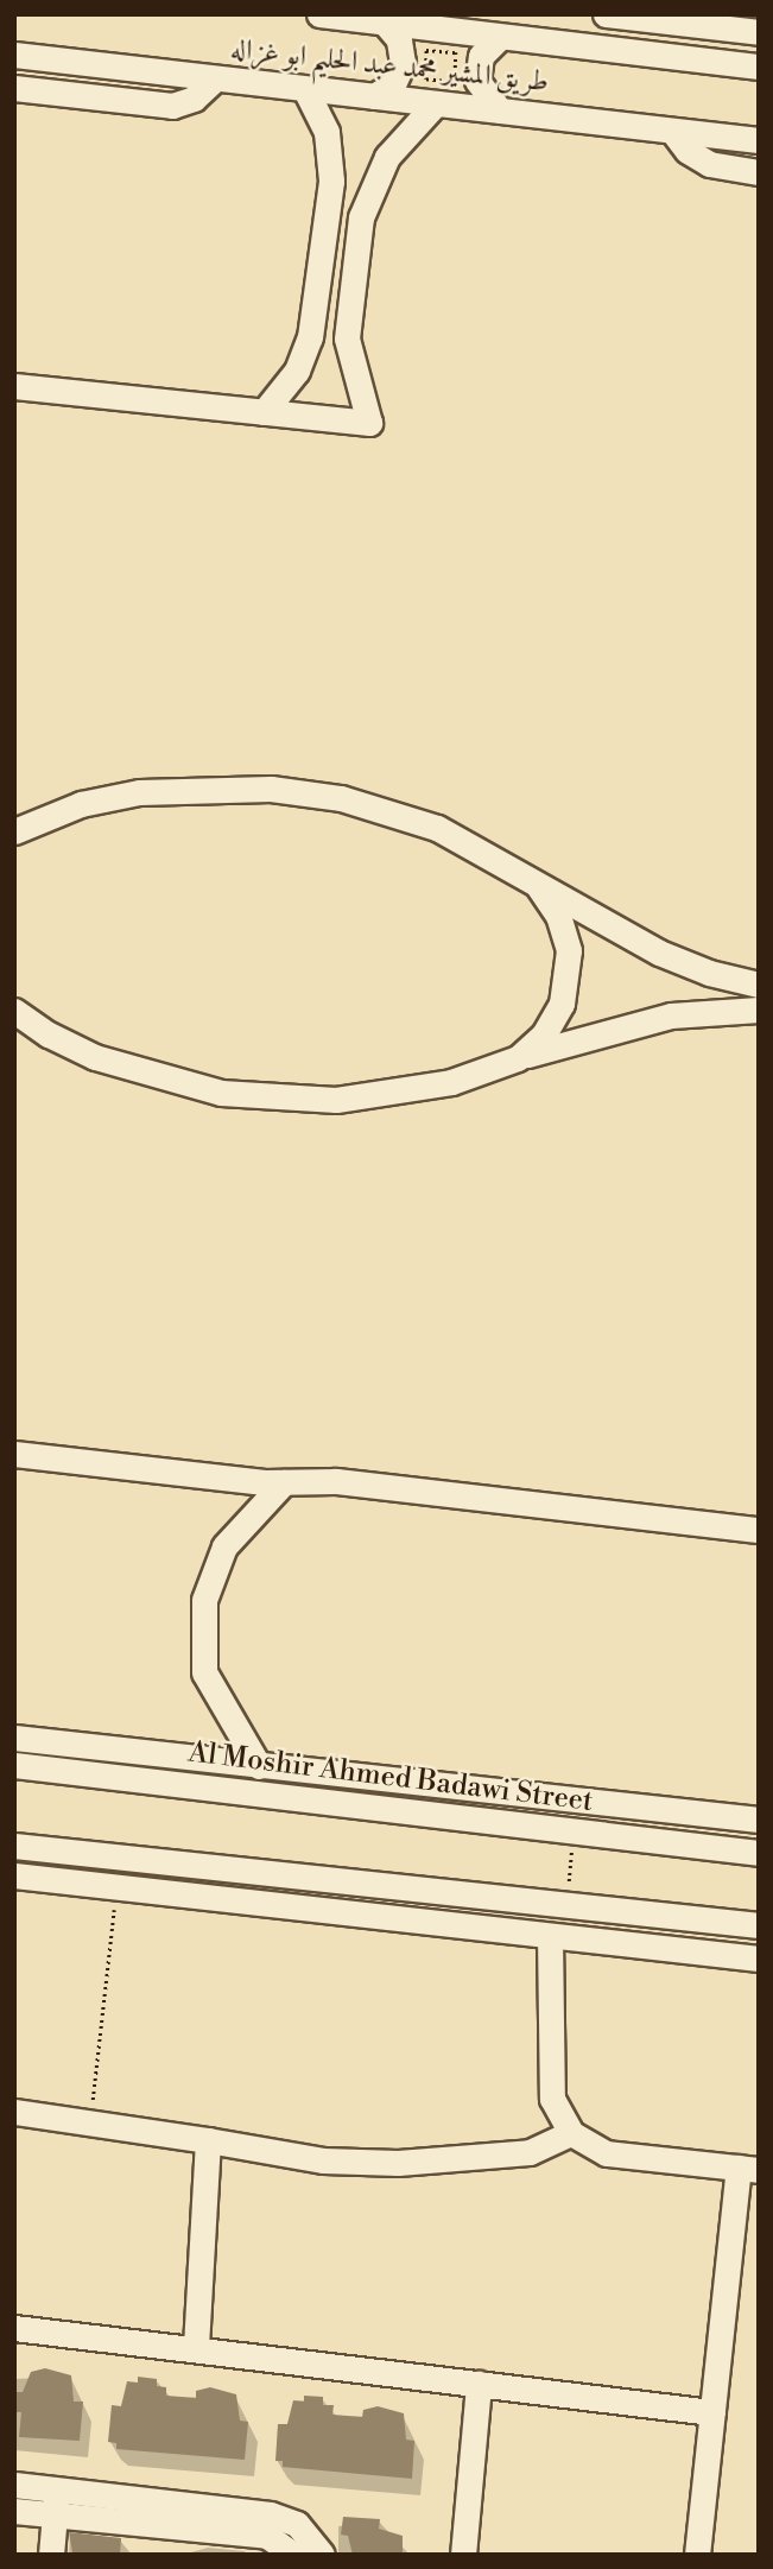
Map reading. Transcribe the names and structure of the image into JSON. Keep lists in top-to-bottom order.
{
  "streets": {
    "street": ["طريق المشير محمد عبد الحليم ابو غزاله", "Al Moshir Ahmed Badawi Street"]
  }
}
